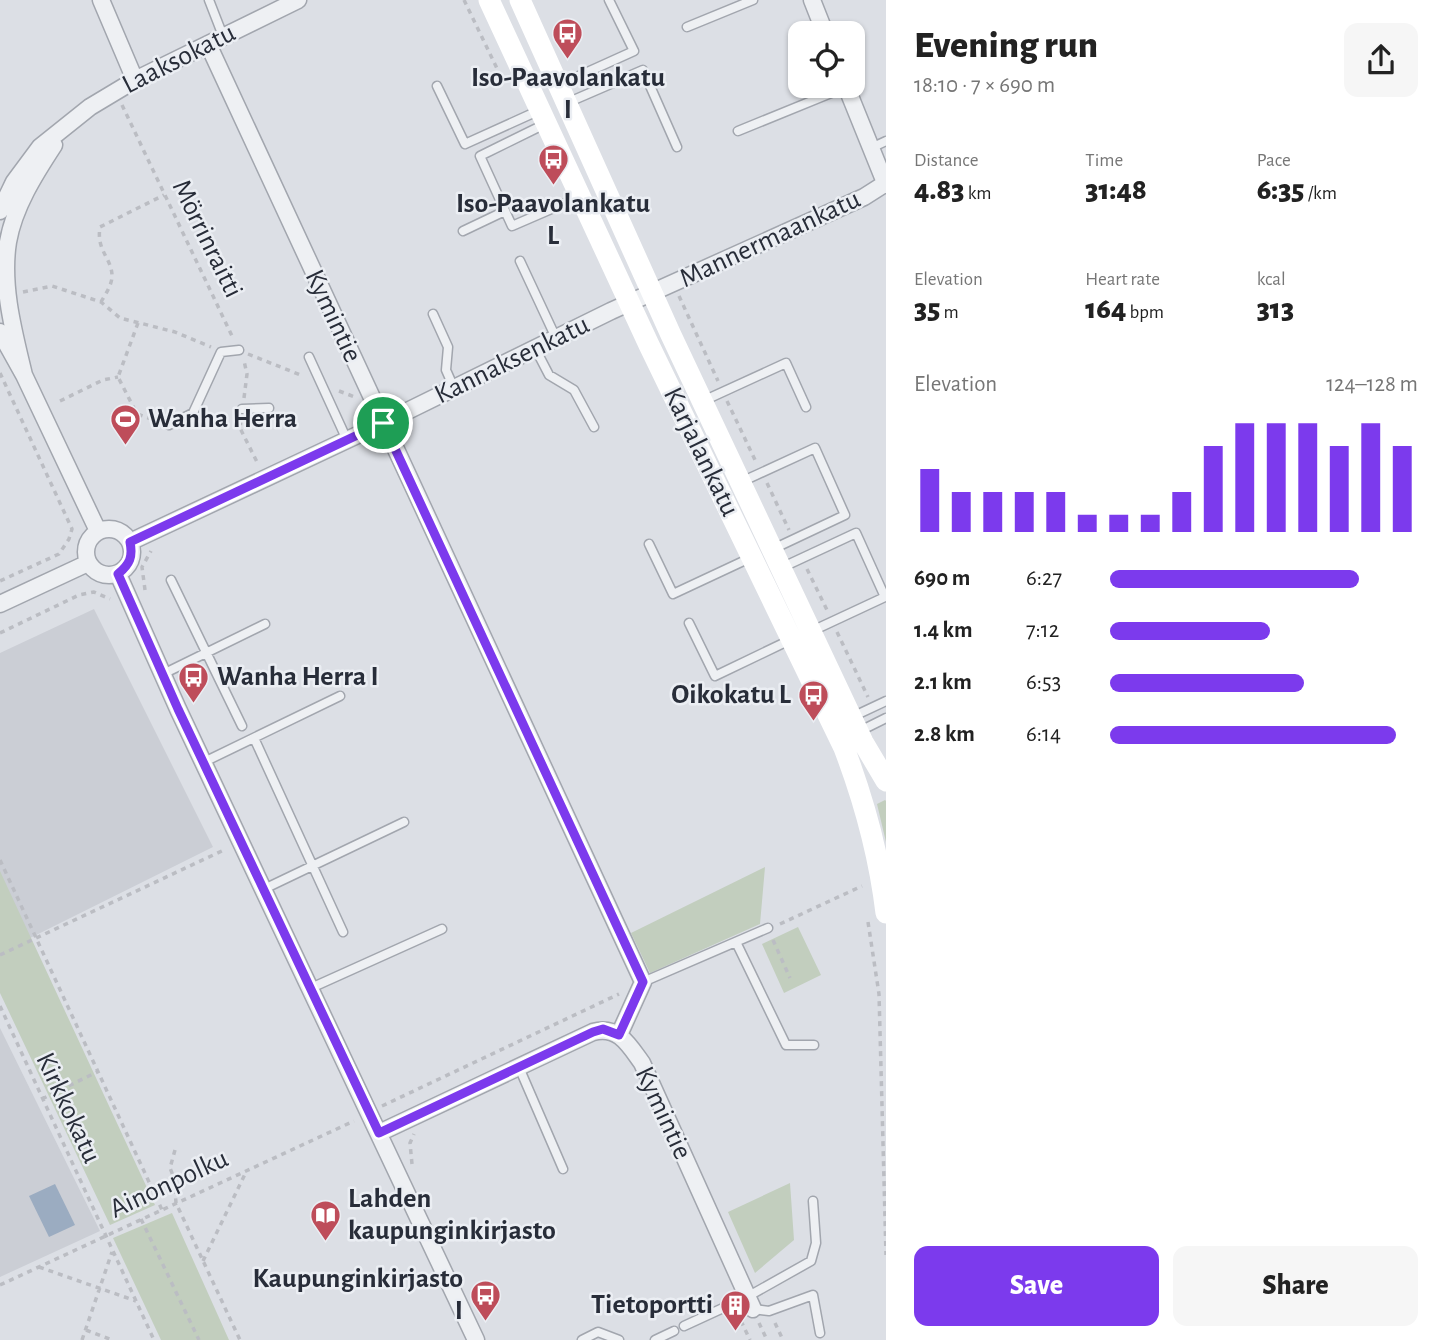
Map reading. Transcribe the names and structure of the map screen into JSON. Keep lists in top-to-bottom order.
{
  "streets": {
    "main road": ["Karjalankatu"],
    "street": [
      "Laaksokatu",
      "Mannermaankatu",
      "Kymintie",
      "Kannaksenkatu"
    ],
    "path": ["Mörrinraitti", "Kirkkokatu", "Ainonpolku"]
  },
  "crossings": [
    ["Laaksokatu", "Mörrinraitti"],
    ["Laaksokatu", "Kymintie"],
    ["Laaksokatu", "Kannaksenkatu"],
    ["Mörrinraitti", "Kannaksenkatu"],
    ["Mannermaankatu", "Kannaksenkatu"],
    ["Mannermaankatu", "Karjalankatu"],
    ["Kymintie", "Kannaksenkatu"],
    ["Kymintie", "Ainonpolku"],
    ["Kannaksenkatu", "Karjalankatu"],
    ["Kirkkokatu", "Ainonpolku"]
  ],
  "places": {
    "bus stop": [
      "Iso-Paavolankatu I",
      "Iso-Paavolankatu L",
      "Wanha Herra I",
      "Oikokatu L",
      "Kaupunginkirjasto I"
    ],
    "sports": ["Wanha Herra"],
    "library": ["Lahden kaupunginkirjasto"],
    "building": ["Tietoportti"]
  },
  "page": {
    "heading": ["Evening run", "18:10 · 7 × 690 m"],
    "stats": [
      ["Distance", "4.83 km"],
      ["Time", "31:48"],
      ["Pace", "6:35 /km"],
      ["Elevation", "35 m"],
      ["Heart rate", "164 bpm"],
      ["kcal", "313"]
    ],
    "chart": ["Elevation", "124–128 m"],
    "list": [
      {
        "name": "690 m",
        "note": "6:27"
      },
      {
        "name": "1.4 km",
        "note": "7:12"
      },
      {
        "name": "2.1 km",
        "note": "6:53"
      },
      {
        "name": "2.8 km",
        "note": "6:14"
      }
    ],
    "buttons": ["Save", "Share"]
  }
}
